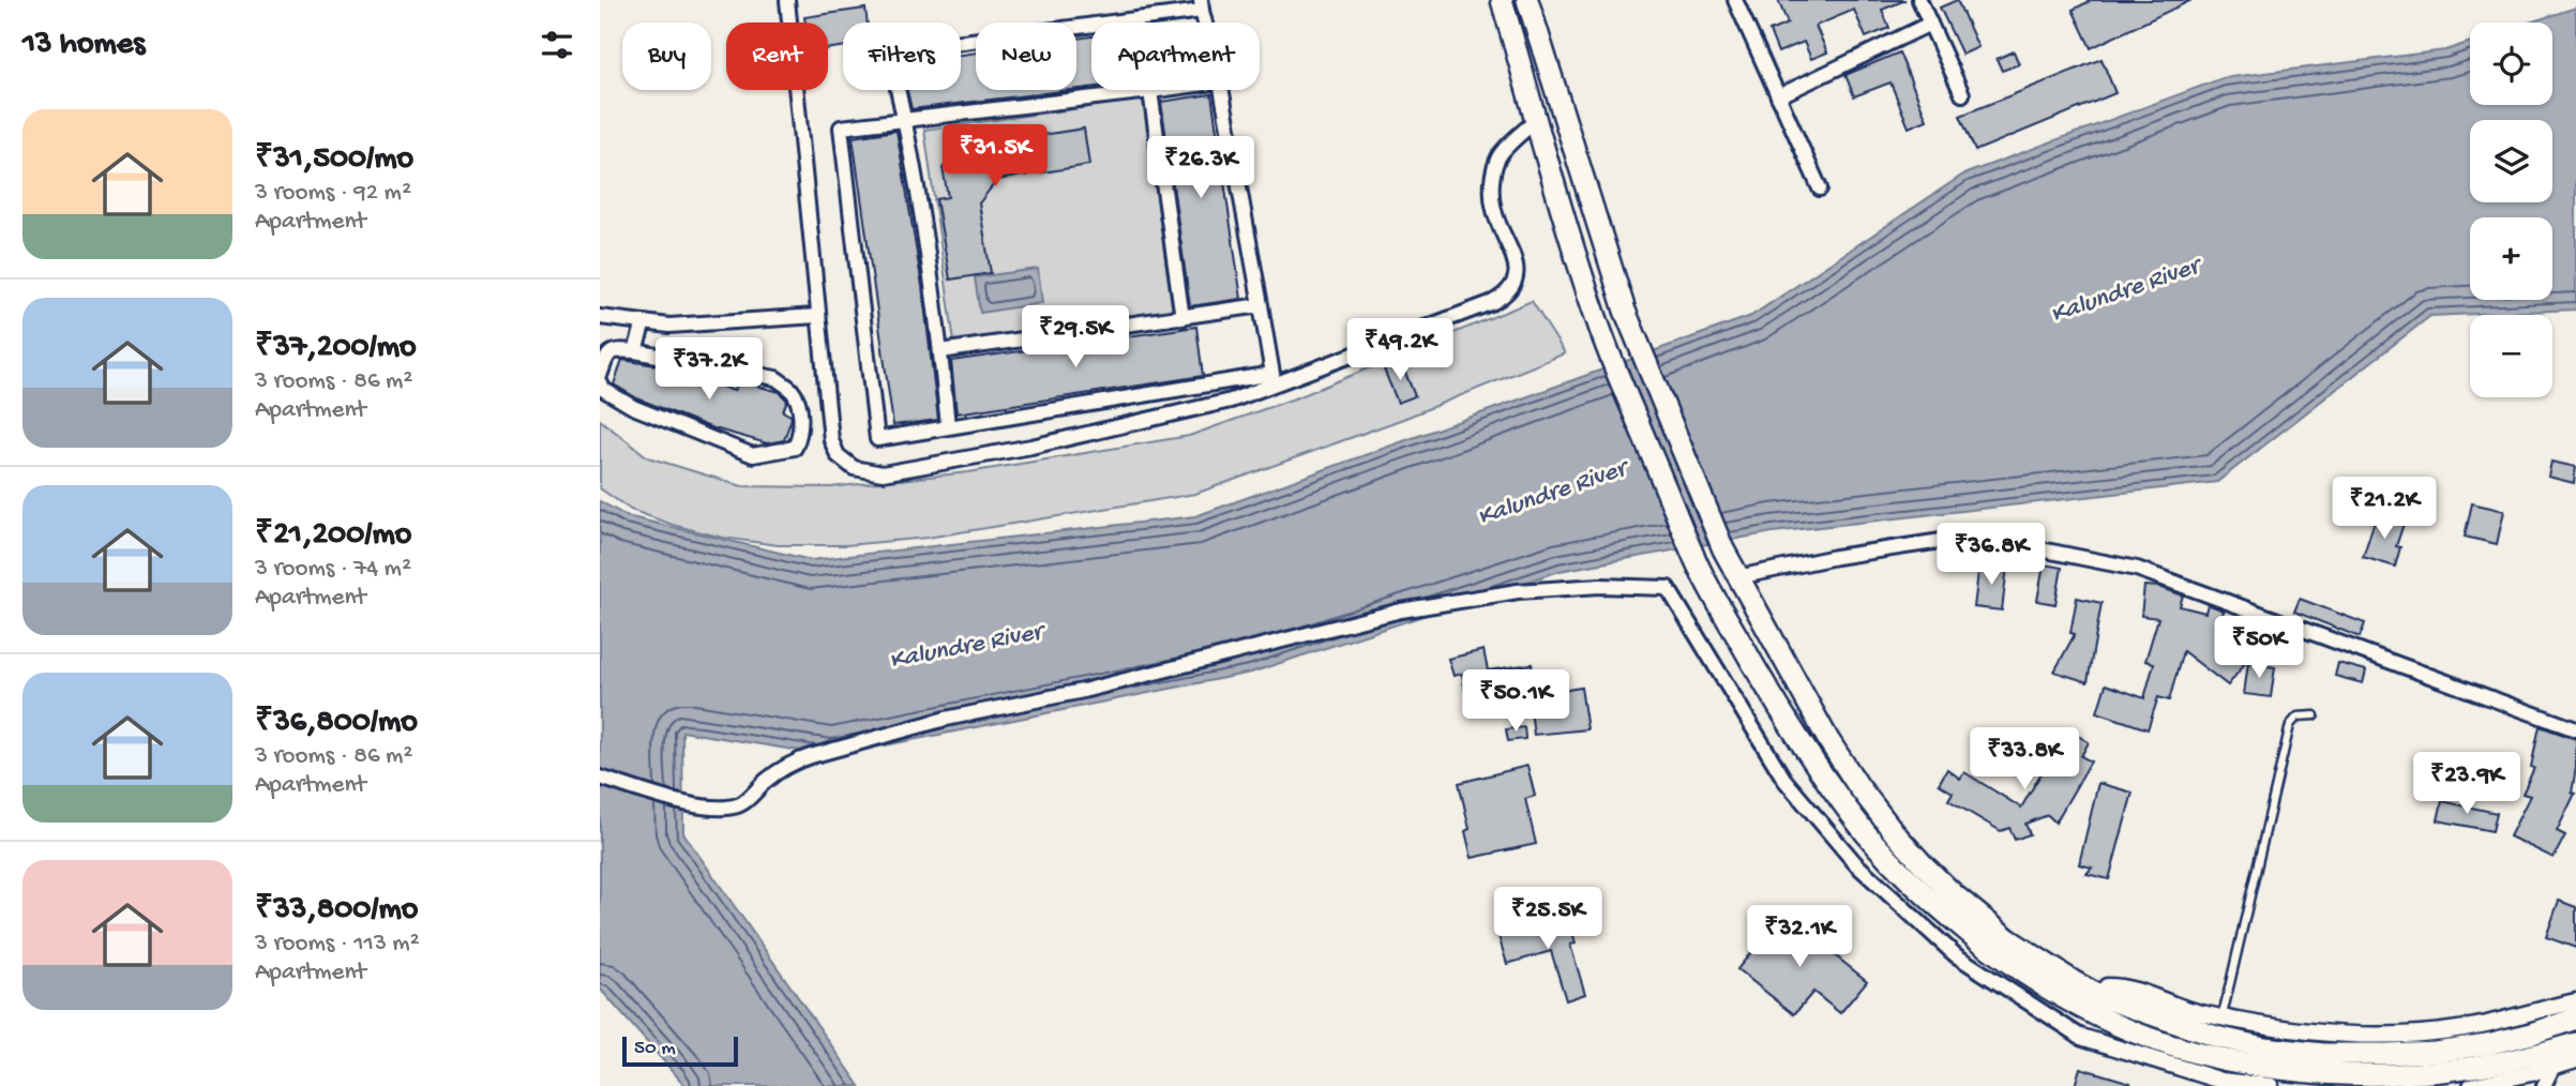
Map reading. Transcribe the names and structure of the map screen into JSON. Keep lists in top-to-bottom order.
{
  "water": ["Kalundre River"],
  "scale_bar": "50 m",
  "page": {
    "heading": "13 homes",
    "map_buttons": ["+", "−"],
    "chip": [
      "Buy",
      "Rent",
      "Filters",
      "New",
      "Apartment"
    ],
    "list": [
      {
        "name": "₹31,500/mo",
        "note": "3 rooms · 92 m² · Apartment"
      },
      {
        "name": "₹37,200/mo",
        "note": "3 rooms · 86 m² · Apartment"
      },
      {
        "name": "₹21,200/mo",
        "note": "3 rooms · 74 m² · Apartment"
      },
      {
        "name": "₹36,800/mo",
        "note": "3 rooms · 86 m² · Apartment"
      },
      {
        "name": "₹33,800/mo",
        "note": "3 rooms · 113 m² · Apartment"
      }
    ],
    "price": [
      "₹31.5K",
      "₹26.3K",
      "₹29.5K",
      "₹49.2K",
      "₹37.2K",
      "₹21.2K",
      "₹36.8K",
      "₹50K",
      "₹50.1K",
      "₹33.8K",
      "₹23.9K",
      "₹25.5K",
      "₹32.1K"
    ],
    "scale": "50 m"
  }
}
